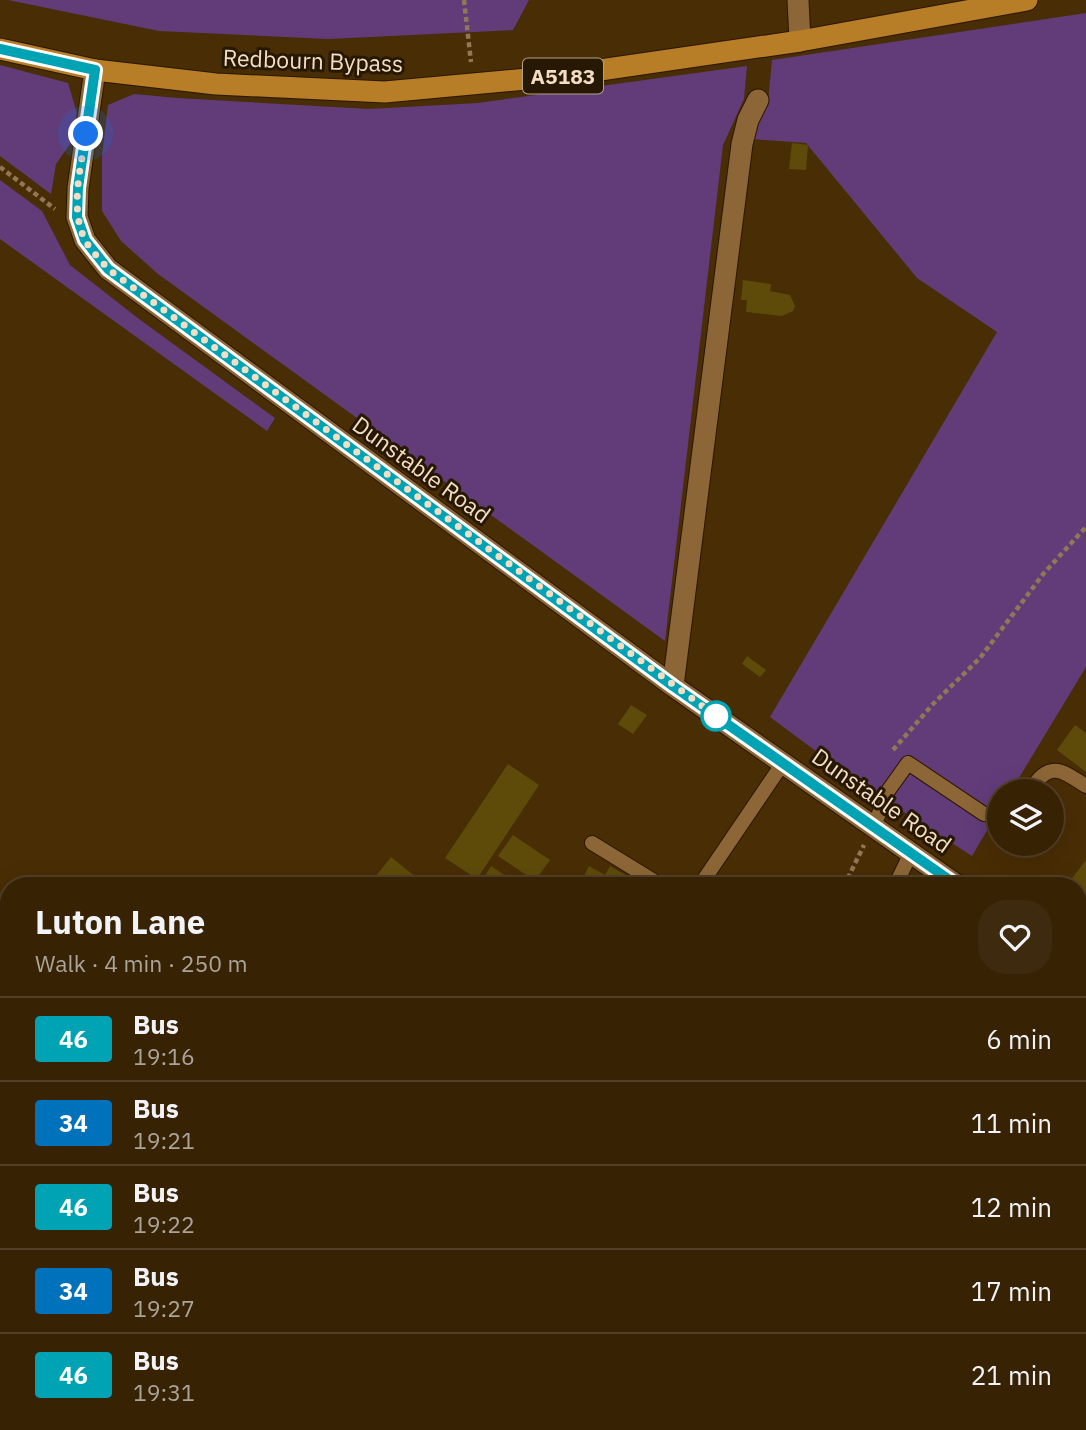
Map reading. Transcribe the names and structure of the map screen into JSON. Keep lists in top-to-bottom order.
{
  "streets": {
    "main road": ["Redbourn Bypass", "A5183"],
    "street": ["Dunstable Road"]
  },
  "crossings": [
    ["Redbourn Bypass", "A5183"],
    ["Redbourn Bypass", "Dunstable Road"],
    ["A5183", "Dunstable Road"]
  ],
  "lines": ["bus line 46"],
  "page": {
    "heading": ["Luton Lane", "Walk · 4 min · 250 m"],
    "list": [
      {
        "mark": "46",
        "name": "Bus",
        "note": "19:16",
        "value": "6 min"
      },
      {
        "mark": "34",
        "name": "Bus",
        "note": "19:21",
        "value": "11 min"
      },
      {
        "mark": "46",
        "name": "Bus",
        "note": "19:22",
        "value": "12 min"
      },
      {
        "mark": "34",
        "name": "Bus",
        "note": "19:27",
        "value": "17 min"
      },
      {
        "mark": "46",
        "name": "Bus",
        "note": "19:31",
        "value": "21 min"
      }
    ]
  }
}
